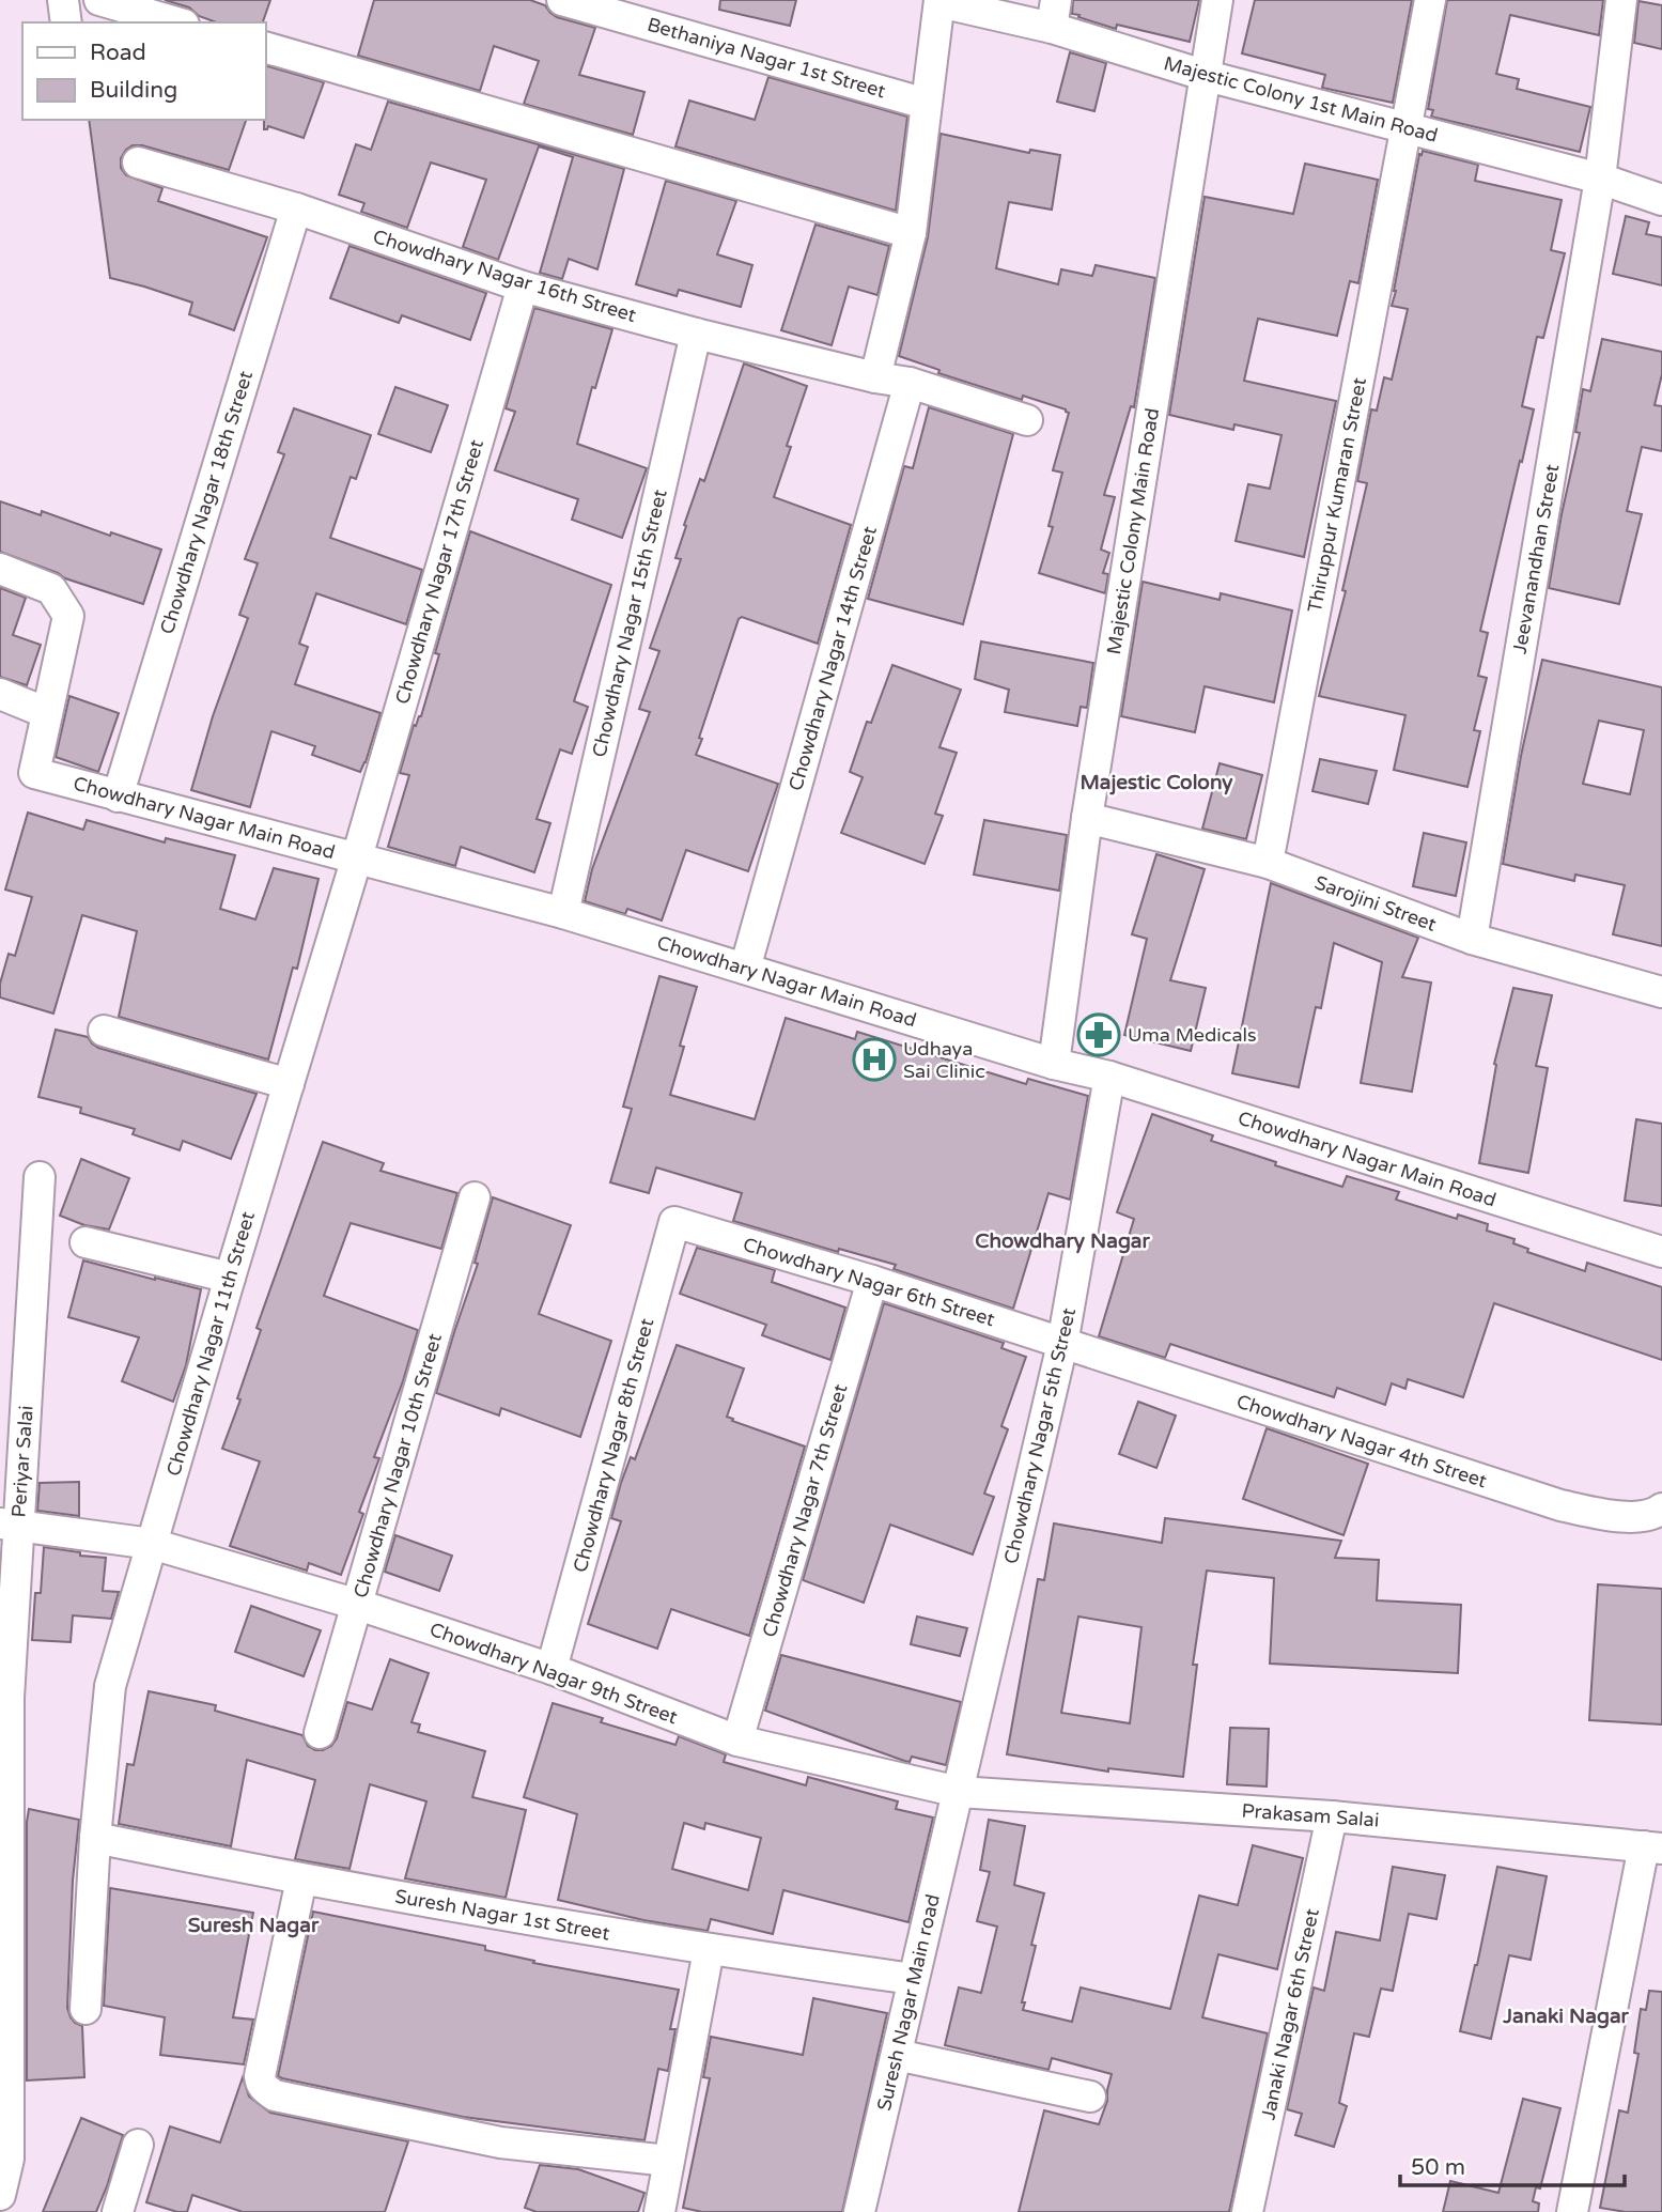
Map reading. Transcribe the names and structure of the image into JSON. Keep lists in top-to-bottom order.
{
  "streets": {
    "street": [
      "Bethaniya Nagar 1st Street",
      "Majestic Colony 1st Main Road",
      "Chowdhary Nagar 16th Street",
      "Thiruppur Kumaran Street",
      "Chowdhary Nagar 18th Street",
      "Majestic Colony Main Road",
      "Jeevanandhan Street",
      "Chowdhary Nagar 17th Street",
      "Chowdhary Nagar 15th Street",
      "Chowdhary Nagar 14th Street",
      "Chowdhary Nagar Main Road",
      "Sarojini Street",
      "Chowdhary Nagar 6th Street",
      "Chowdhary Nagar 11th Street",
      "Chowdhary Nagar 5th Street",
      "Chowdhary Nagar 4th Street",
      "Chowdhary Nagar 8th Street",
      "Periyar Salai",
      "Chowdhary Nagar 10th Street",
      "Chowdhary Nagar 7th Street",
      "Chowdhary Nagar 9th Street",
      "Prakasam Salai",
      "Suresh Nagar 1st Street",
      "Suresh Nagar Main road",
      "Janaki Nagar 6th Street"
    ]
  },
  "crossings": [
    ["Majestic Colony 1st Main Road", "Thiruppur Kumaran Street"],
    ["Majestic Colony 1st Main Road", "Majestic Colony Main Road"],
    ["Majestic Colony 1st Main Road", "Jeevanandhan Street"],
    ["Chowdhary Nagar 16th Street", "Chowdhary Nagar 18th Street"],
    ["Chowdhary Nagar 16th Street", "Chowdhary Nagar 17th Street"],
    ["Chowdhary Nagar 16th Street", "Chowdhary Nagar 15th Street"],
    ["Thiruppur Kumaran Street", "Sarojini Street"],
    ["Chowdhary Nagar 18th Street", "Chowdhary Nagar Main Road"],
    ["Majestic Colony Main Road", "Chowdhary Nagar Main Road"],
    ["Majestic Colony Main Road", "Sarojini Street"],
    ["Jeevanandhan Street", "Sarojini Street"],
    ["Chowdhary Nagar 17th Street", "Chowdhary Nagar Main Road"],
    ["Chowdhary Nagar 17th Street", "Chowdhary Nagar 11th Street"],
    ["Chowdhary Nagar 15th Street", "Chowdhary Nagar Main Road"],
    ["Chowdhary Nagar 14th Street", "Chowdhary Nagar Main Road"],
    ["Chowdhary Nagar Main Road", "Chowdhary Nagar 11th Street"],
    ["Chowdhary Nagar Main Road", "Chowdhary Nagar 5th Street"],
    ["Chowdhary Nagar 6th Street", "Chowdhary Nagar 5th Street"],
    ["Chowdhary Nagar 6th Street", "Chowdhary Nagar 4th Street"],
    ["Chowdhary Nagar 6th Street", "Chowdhary Nagar 8th Street"],
    ["Chowdhary Nagar 6th Street", "Chowdhary Nagar 7th Street"],
    ["Chowdhary Nagar 11th Street", "Chowdhary Nagar 9th Street"],
    ["Chowdhary Nagar 11th Street", "Suresh Nagar 1st Street"],
    ["Chowdhary Nagar 5th Street", "Chowdhary Nagar 4th Street"],
    ["Chowdhary Nagar 5th Street", "Chowdhary Nagar 9th Street"],
    ["Chowdhary Nagar 5th Street", "Prakasam Salai"],
    ["Chowdhary Nagar 5th Street", "Suresh Nagar Main road"],
    ["Chowdhary Nagar 8th Street", "Chowdhary Nagar 9th Street"],
    ["Periyar Salai", "Chowdhary Nagar 9th Street"],
    ["Chowdhary Nagar 10th Street", "Chowdhary Nagar 9th Street"],
    ["Chowdhary Nagar 7th Street", "Chowdhary Nagar 9th Street"],
    ["Chowdhary Nagar 9th Street", "Prakasam Salai"],
    ["Chowdhary Nagar 9th Street", "Suresh Nagar Main road"],
    ["Prakasam Salai", "Suresh Nagar Main road"],
    ["Prakasam Salai", "Janaki Nagar 6th Street"],
    ["Suresh Nagar 1st Street", "Suresh Nagar Main road"]
  ],
  "districts": [
    "Majestic Colony",
    "Chowdhary Nagar",
    "Suresh Nagar",
    "Janaki Nagar"
  ],
  "places": {
    "pharmacy": ["Uma Medicals"],
    "hospital": ["Udhaya Sai Clinic"]
  },
  "legend": ["Road", "Building"],
  "scale_bar": "50 m"
}
